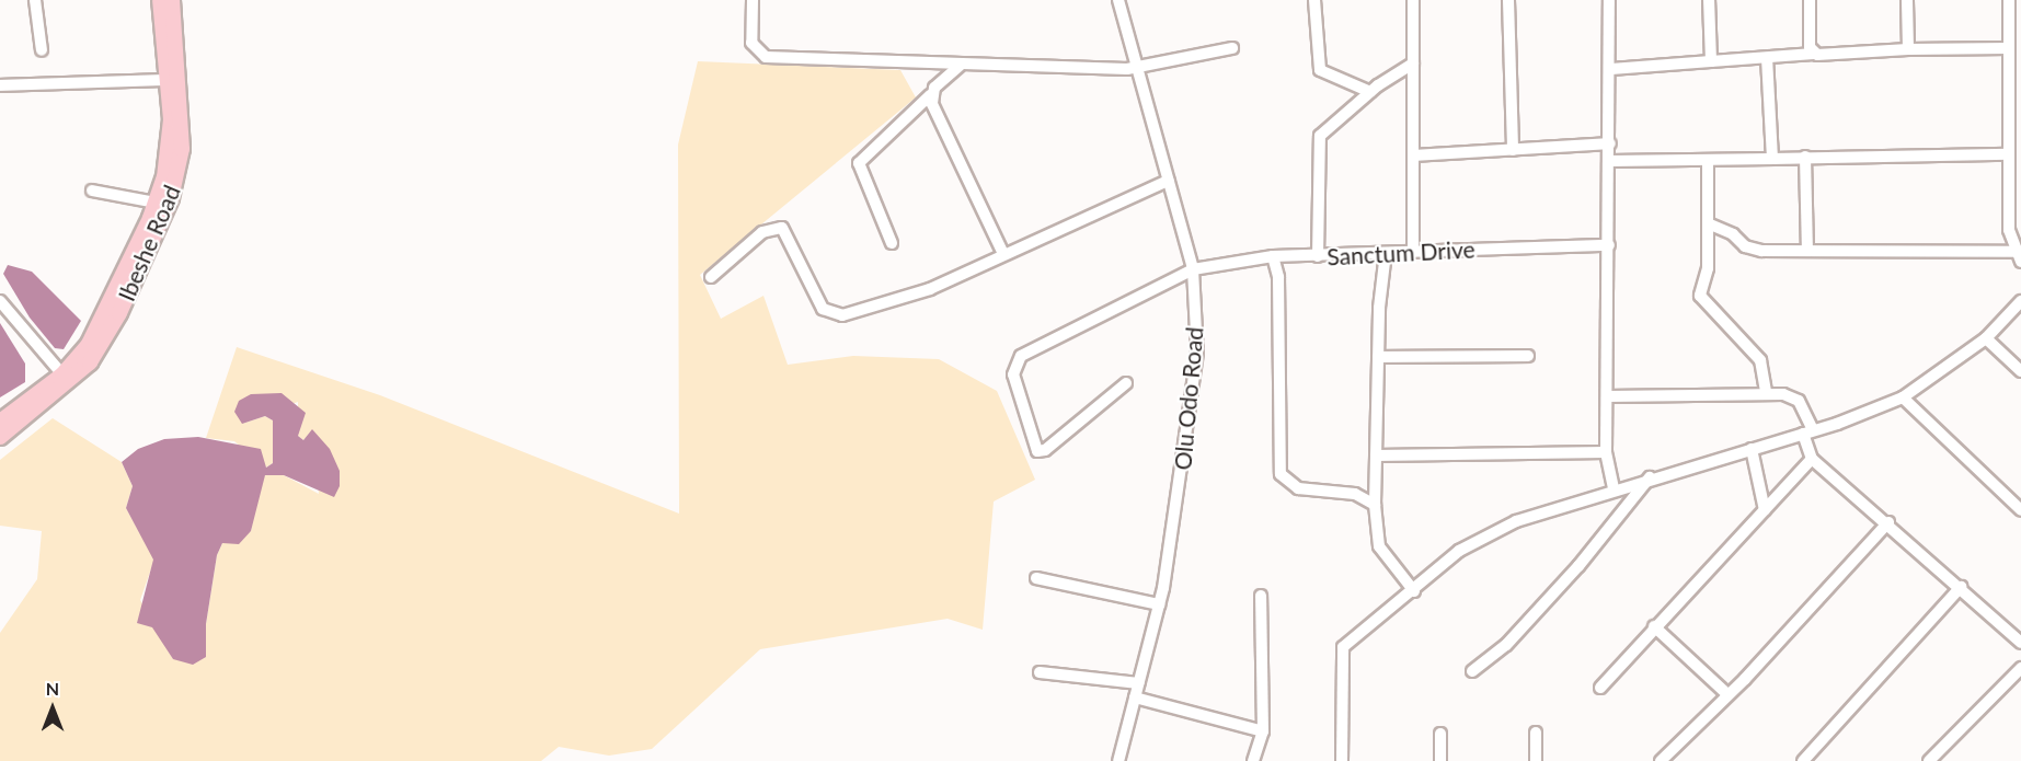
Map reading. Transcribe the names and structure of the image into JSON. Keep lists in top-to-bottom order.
{
  "streets": {
    "main road": ["Ibeshe Road"],
    "street": ["Sanctum Drive", "Olu Odo Road"]
  },
  "crossings": [
    ["Sanctum Drive", "Olu Odo Road"]
  ],
  "north": "top"
}
